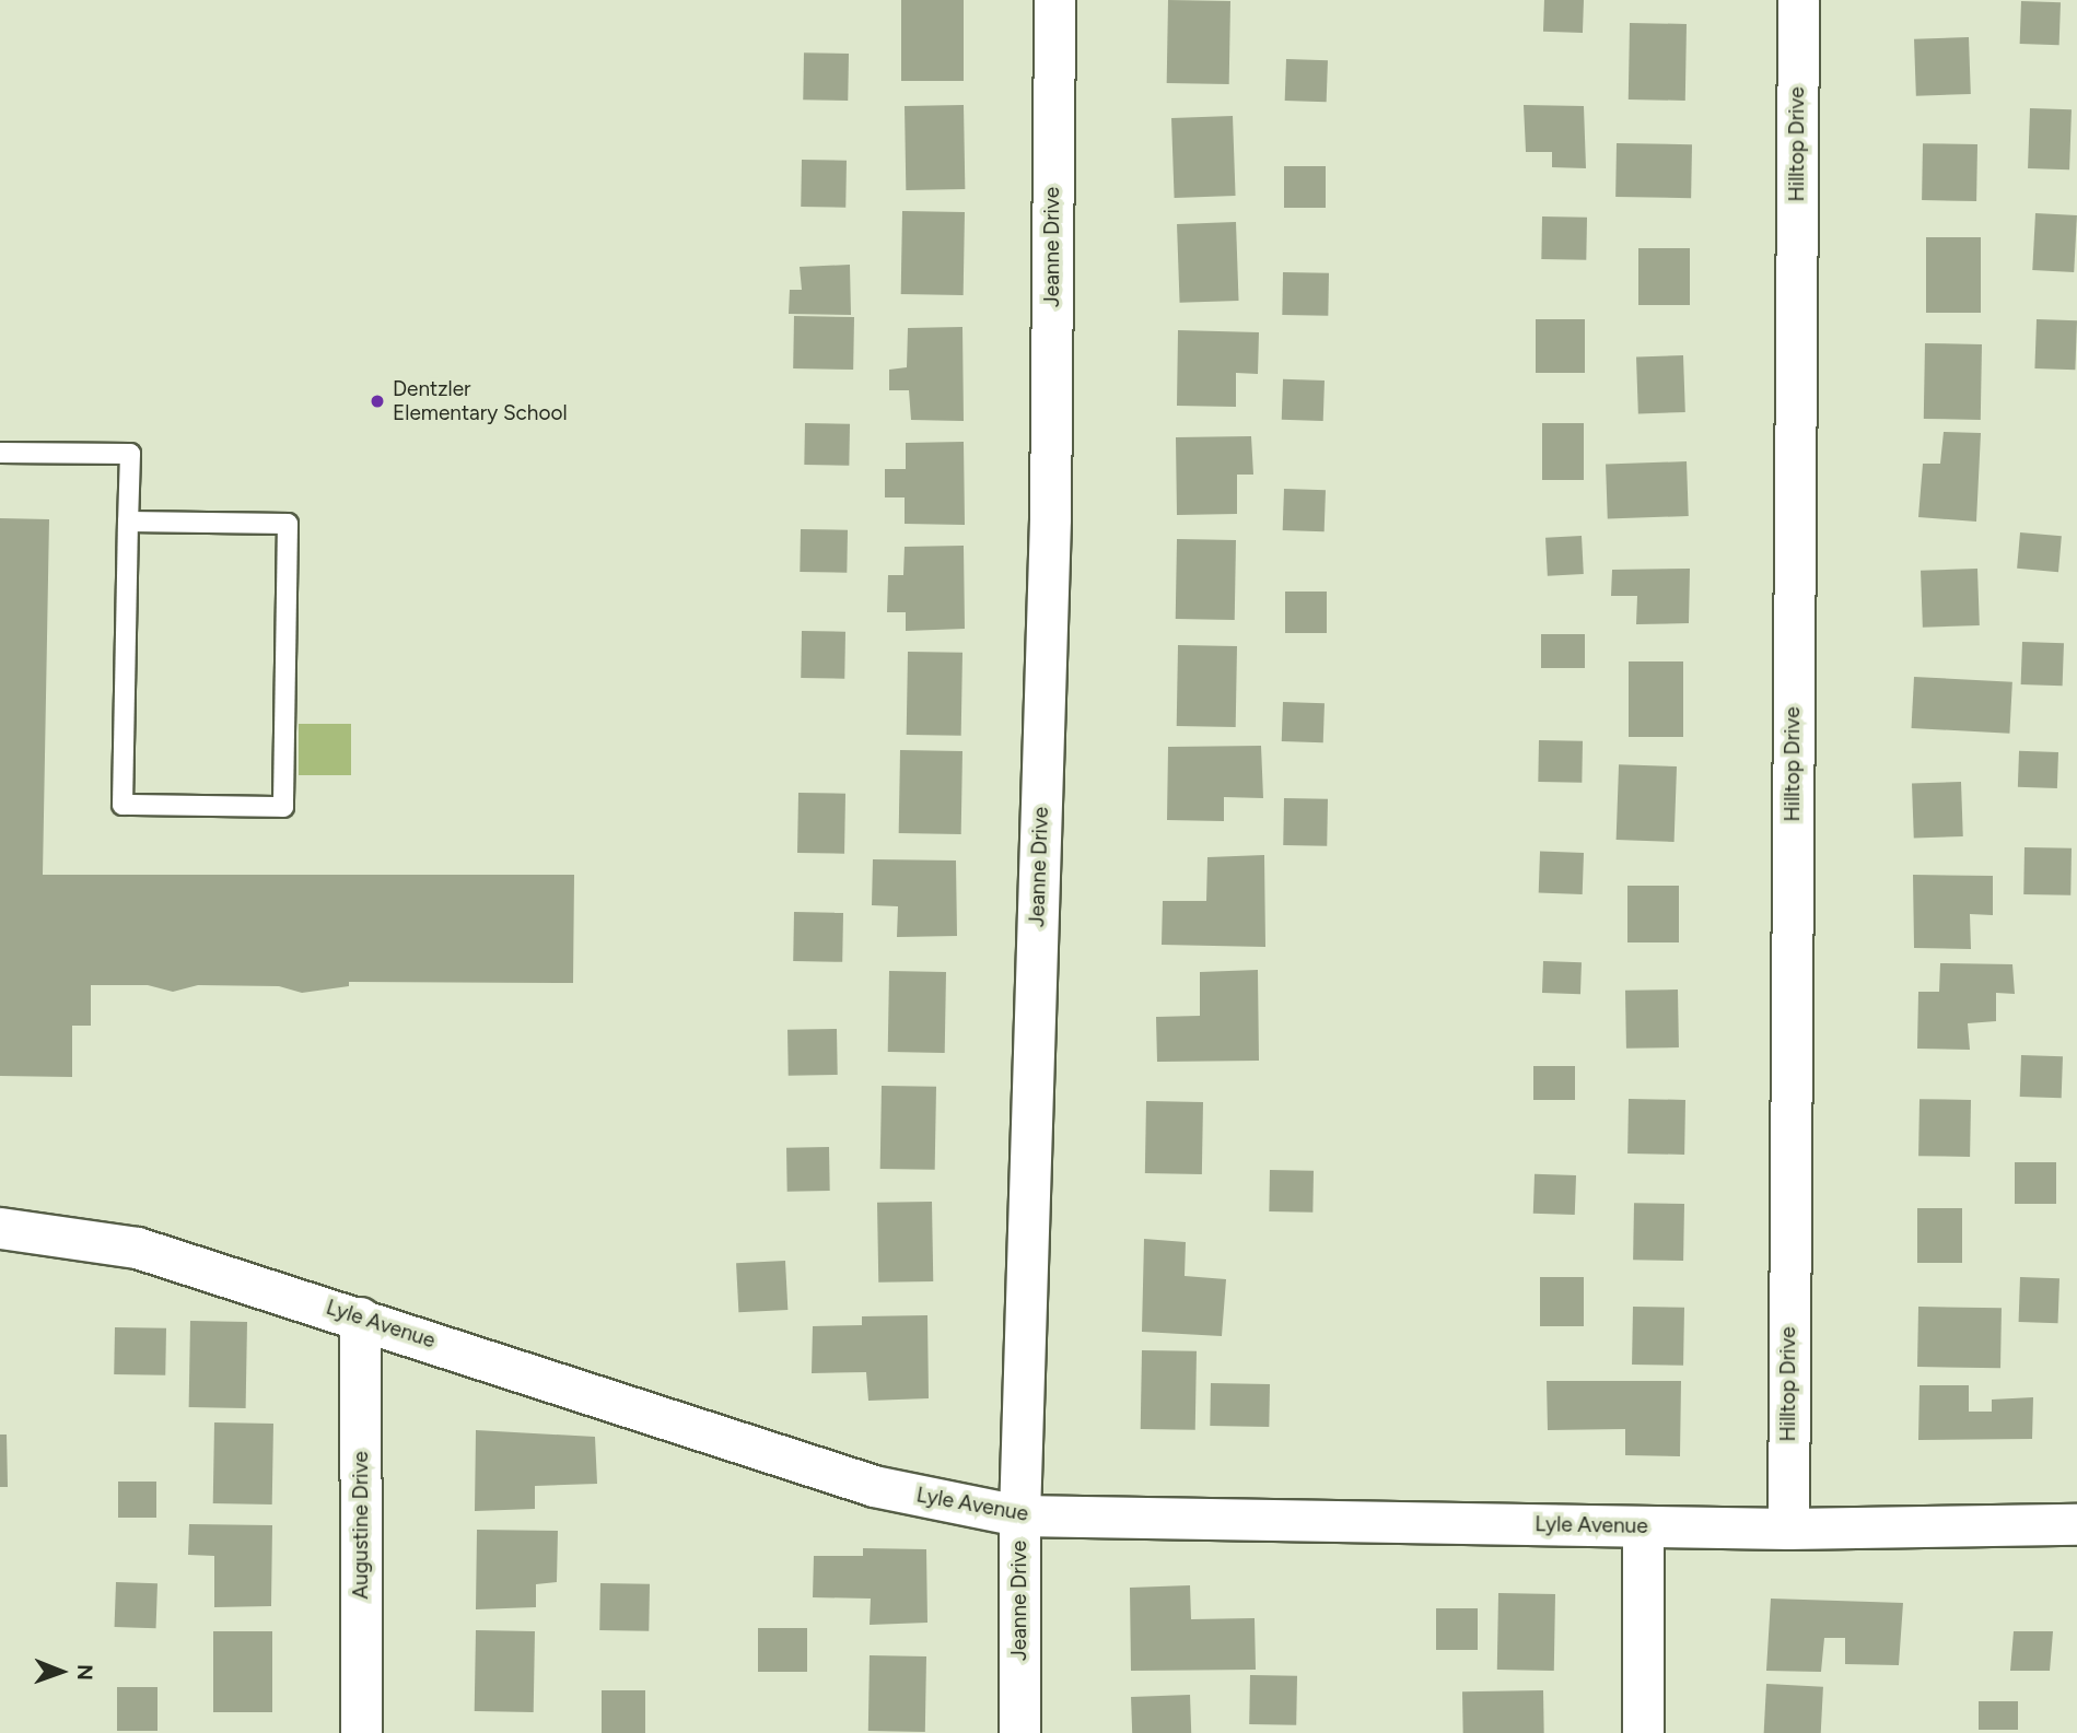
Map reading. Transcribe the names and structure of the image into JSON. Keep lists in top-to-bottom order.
{
  "streets": {
    "street": [
      "Hilltop Drive",
      "Jeanne Drive",
      "Lyle Avenue",
      "Augustine Drive"
    ]
  },
  "crossings": [
    ["Hilltop Drive", "Lyle Avenue"],
    ["Jeanne Drive", "Lyle Avenue"],
    ["Lyle Avenue", "Augustine Drive"]
  ],
  "places": ["Dentzler Elementary School"],
  "north": "right"
}
